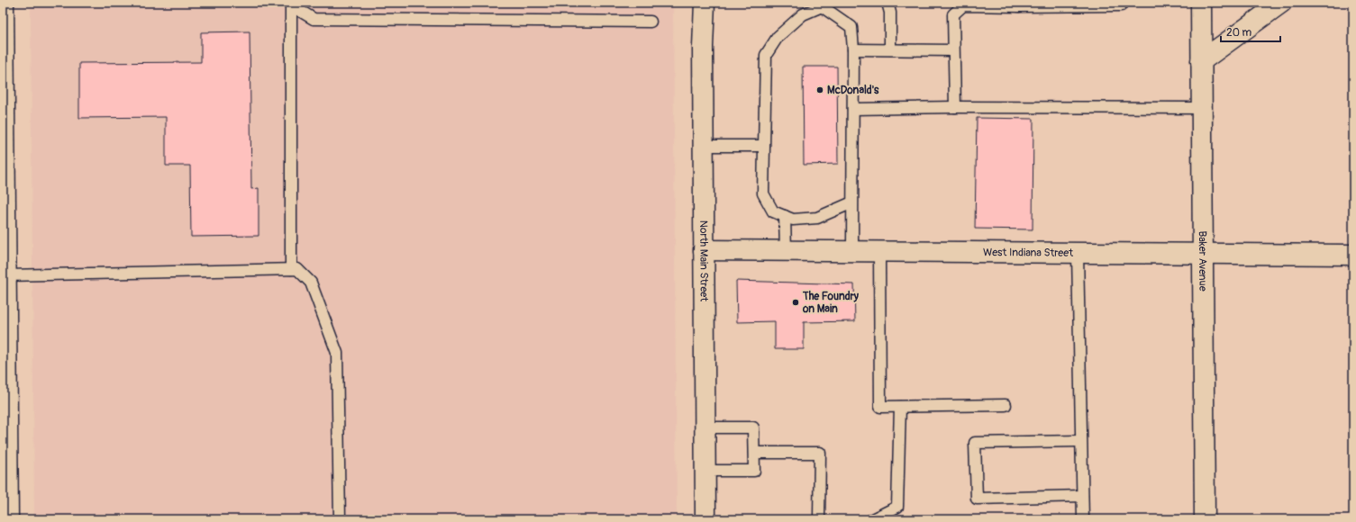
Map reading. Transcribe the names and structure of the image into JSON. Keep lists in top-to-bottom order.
{
  "streets": {
    "street": ["West Indiana Street", "North Main Street", "Baker Avenue"]
  },
  "crossings": [
    ["West Indiana Street", "North Main Street"],
    ["West Indiana Street", "Baker Avenue"]
  ],
  "places": ["McDonald's", "The Foundry on Main"],
  "scale_bar": "20 m"
}
